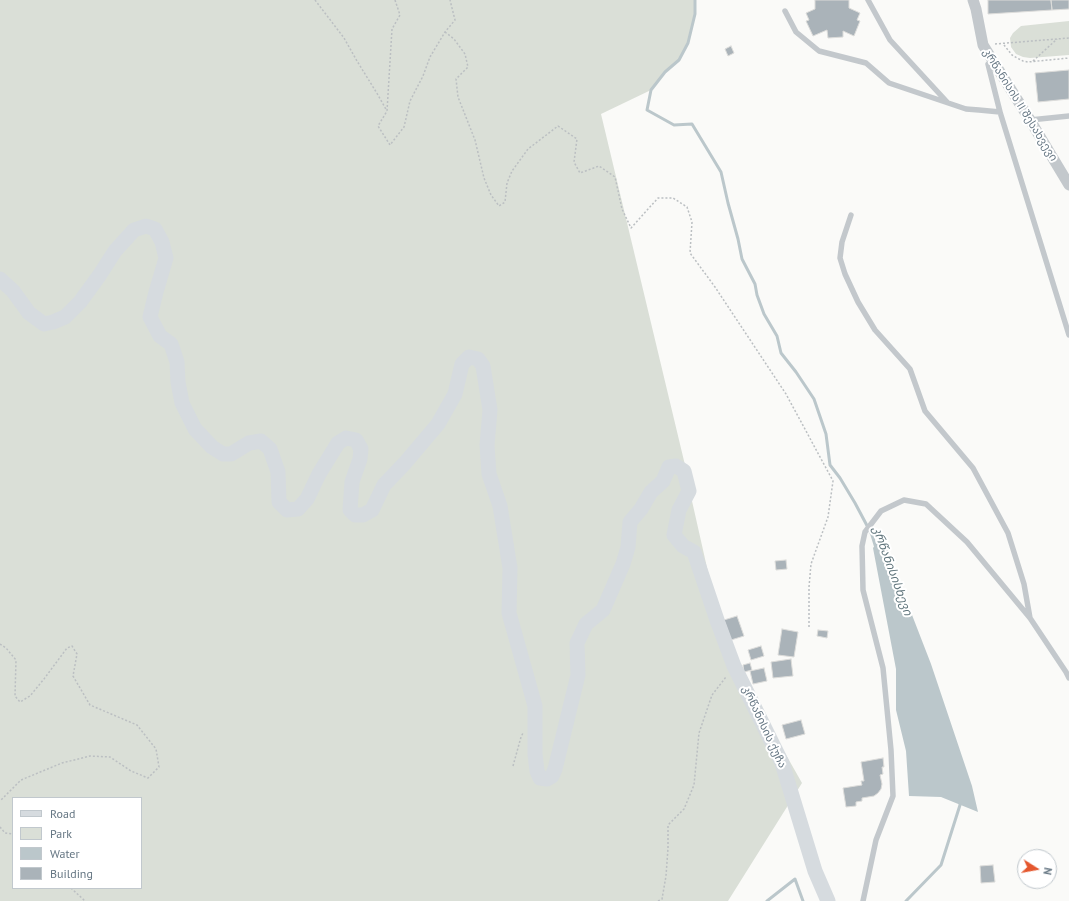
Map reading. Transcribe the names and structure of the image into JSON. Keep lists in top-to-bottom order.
{
  "streets": {
    "street": ["კრწანისის II შესახვევი", "კრწანისის ქუჩა"]
  },
  "water": ["კრწანისისხევი"],
  "legend": [
    "Road",
    "Park",
    "Water",
    "Building"
  ],
  "north": "right"
}
